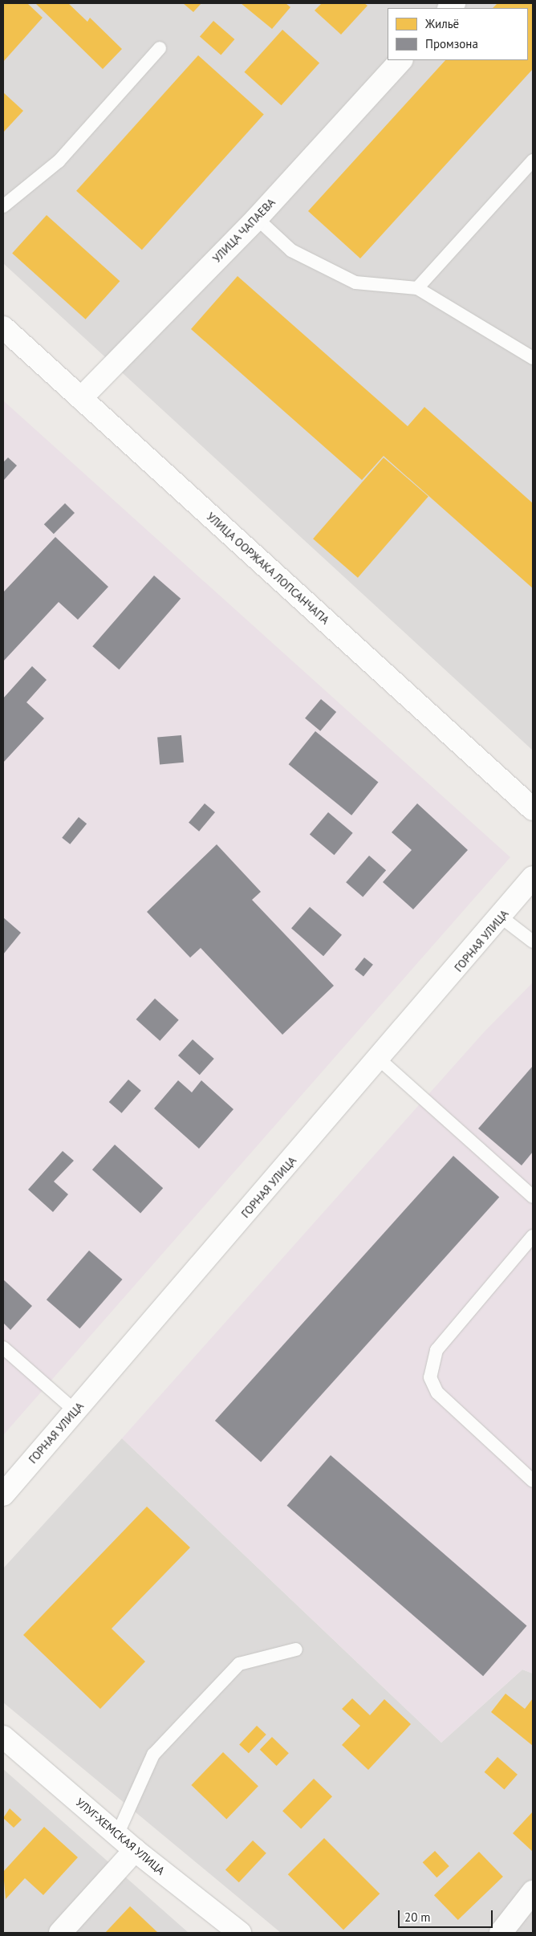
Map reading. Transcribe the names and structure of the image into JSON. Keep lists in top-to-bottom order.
{
  "streets": {
    "street": [
      "УЛИЦА ЧАПАЕВА",
      "УЛИЦА ООРЖАКА ЛОПСАНЧАПА",
      "ГОРНАЯ УЛИЦА",
      "УЛУГ-ХЕМСКАЯ УЛИЦА"
    ]
  },
  "crossings": [
    ["УЛИЦА ЧАПАЕВА", "УЛИЦА ООРЖАКА ЛОПСАНЧАПА"]
  ],
  "legend": ["Жильё", "Промзона"],
  "scale_bar": "20 m"
}
